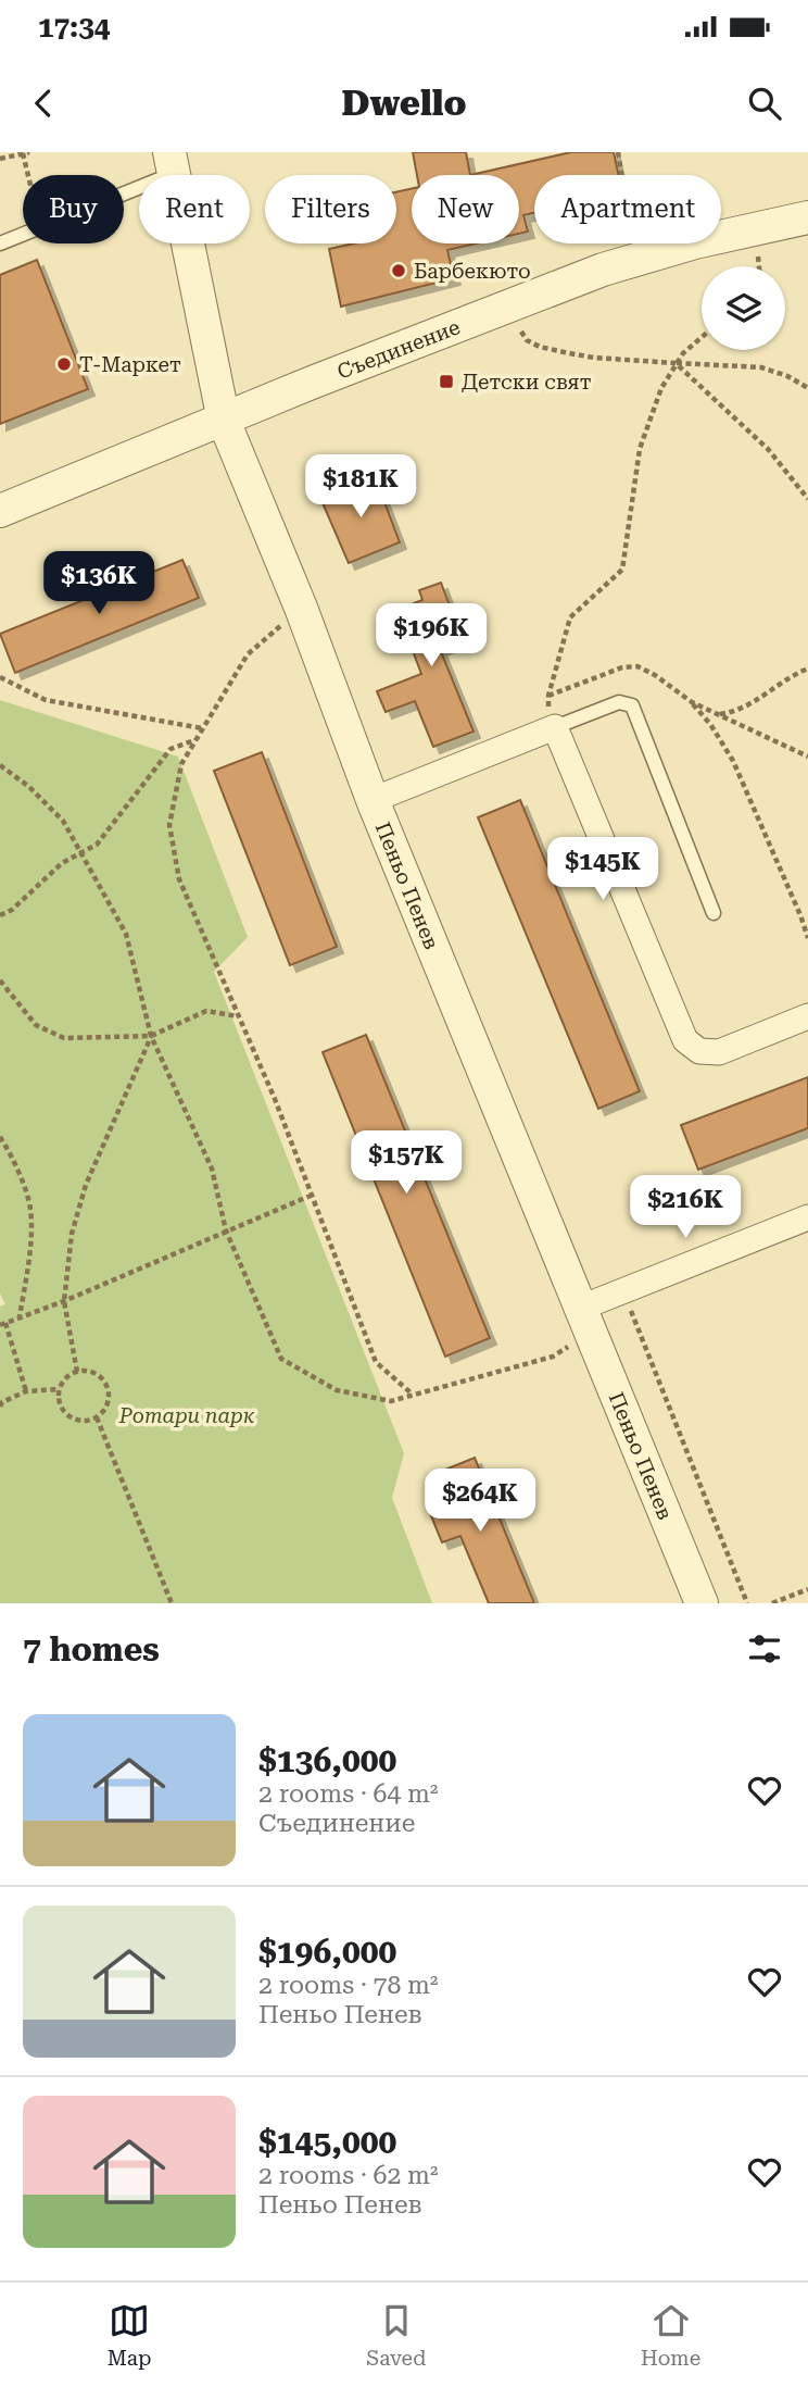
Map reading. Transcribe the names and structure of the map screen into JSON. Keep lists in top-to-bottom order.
{
  "streets": {
    "street": ["Съединение", "Пеньо Пенев"]
  },
  "crossings": [
    ["Съединение", "Пеньо Пенев"]
  ],
  "parks": ["Ротари парк"],
  "places": {
    "other": ["Барбекюто", "Т-Маркет"],
    "transit": ["Детски свят"]
  },
  "page": {
    "status": "17:34",
    "header": "Dwello",
    "chip": [
      "Buy",
      "Rent",
      "Filters",
      "New",
      "Apartment"
    ],
    "price": [
      "$181K",
      "$136K",
      "$196K",
      "$145K",
      "$157K",
      "$216K",
      "$264K"
    ],
    "heading": "7 homes",
    "list": [
      {
        "name": "$136,000",
        "note": "2 rooms · 64 m² · Съединение"
      },
      {
        "name": "$196,000",
        "note": "2 rooms · 78 m² · Пеньо Пенев"
      },
      {
        "name": "$145,000",
        "note": "2 rooms · 62 m² · Пеньо Пенев"
      }
    ],
    "tabs": ["Map", "Saved", "Home"]
  }
}
